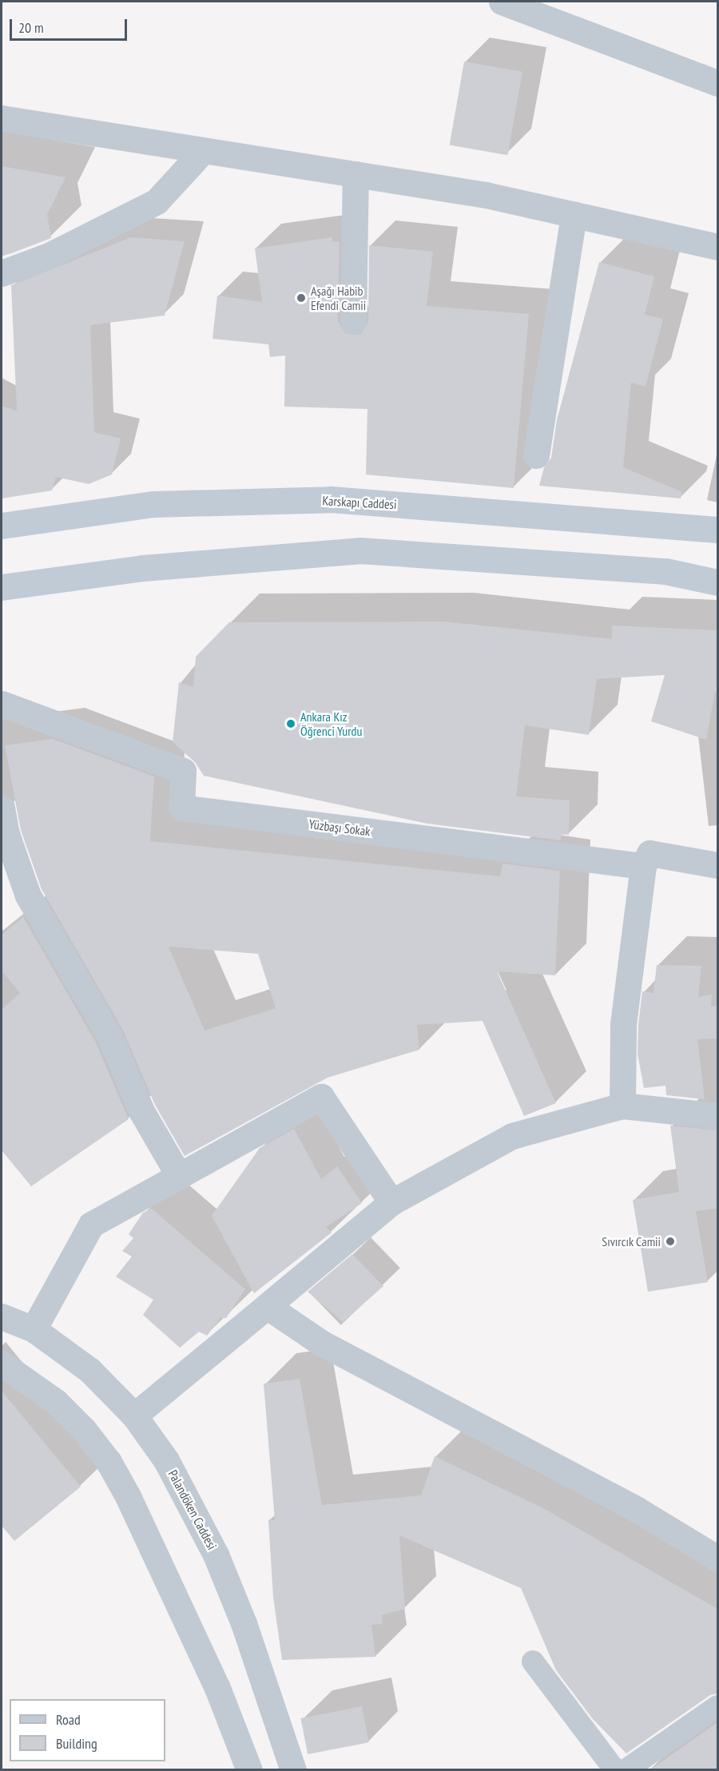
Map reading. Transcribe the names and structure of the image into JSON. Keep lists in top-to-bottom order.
{
  "streets": {
    "main road": ["Karskapı Caddesi"],
    "street": ["Yüzbaşı Sokak", "Palandöken Caddesi"]
  },
  "places": ["Aşağı Habib Efendi Camii", "Ankara Kız Öğrenci Yurdu", "Sıvırcık Camii"],
  "legend": ["Road", "Building"],
  "scale_bar": "20 m"
}
